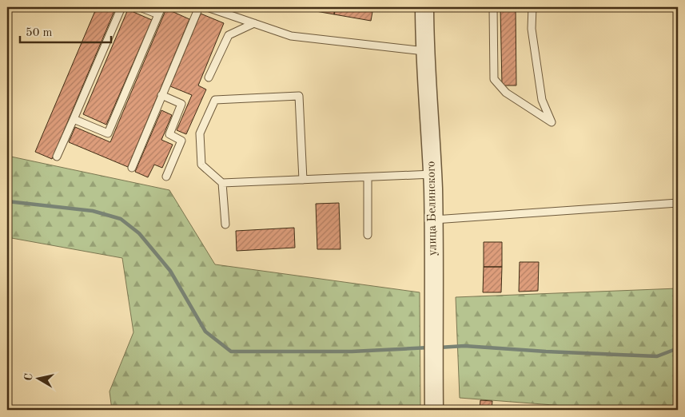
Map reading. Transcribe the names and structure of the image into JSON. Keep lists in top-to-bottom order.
{
  "streets": {
    "street": ["улица Белинского"]
  },
  "scale_bar": "50 m",
  "north": "left"
}
